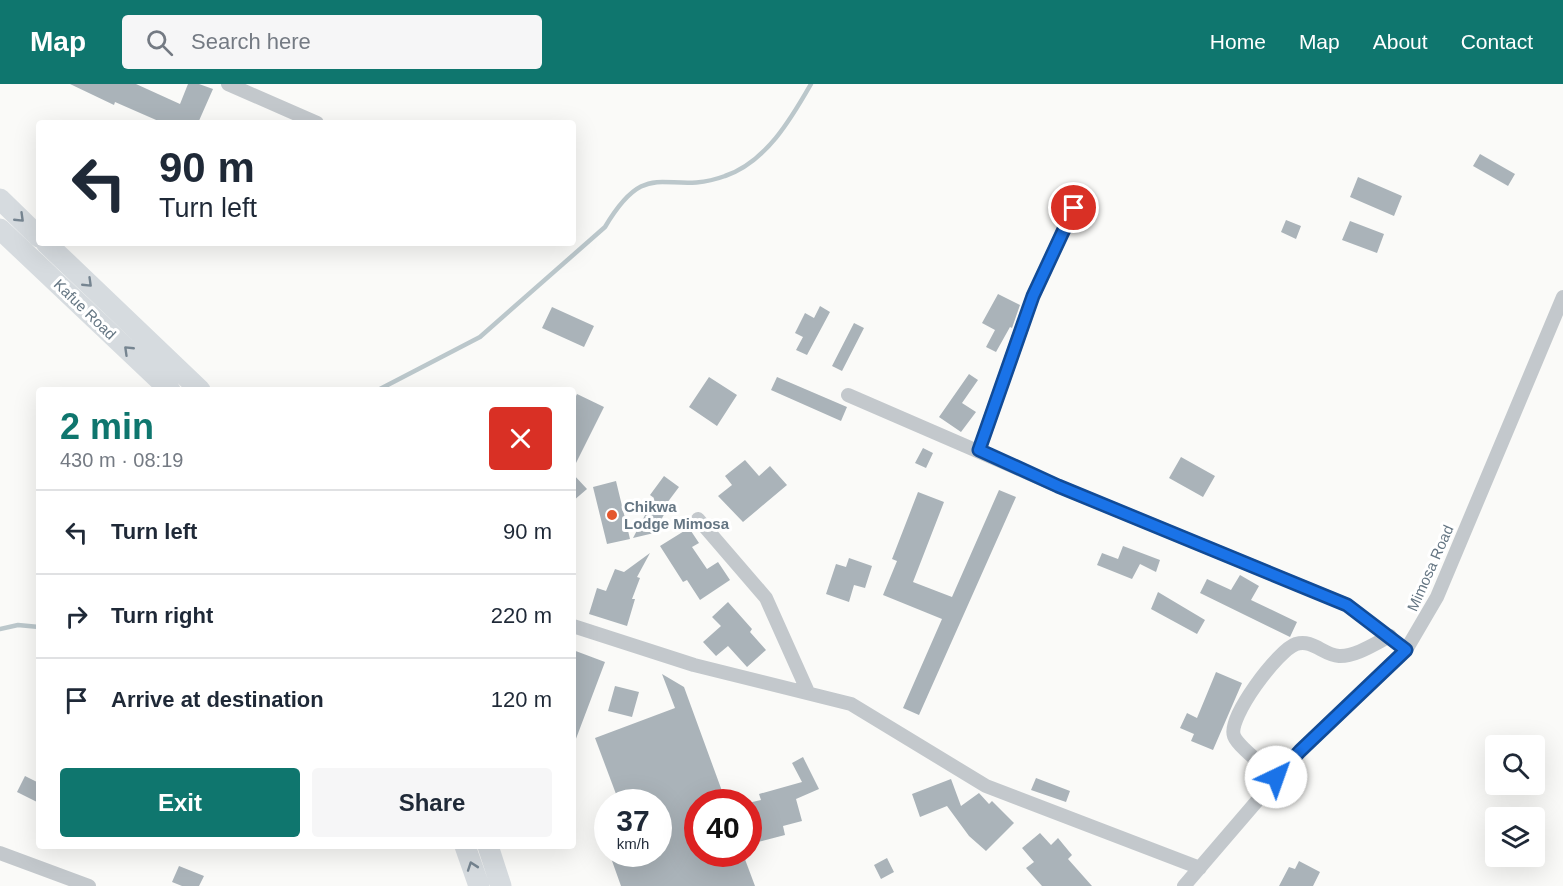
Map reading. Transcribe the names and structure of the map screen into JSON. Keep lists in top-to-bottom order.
{
  "streets": {
    "highway": ["Kafue Road"],
    "street": ["Mimosa Road"]
  },
  "places": ["Chikwa Lodge Mimosa"],
  "page": {
    "header": "Map",
    "search": "Search here",
    "nav": [
      "Home",
      "Map",
      "About",
      "Contact"
    ],
    "turn": ["90 m", "Turn left"],
    "heading": ["2 min", "430 m · 08:19"],
    "list": [
      {
        "name": "Turn left",
        "value": "90 m"
      },
      {
        "name": "Turn right",
        "value": "220 m"
      },
      {
        "name": "Arrive at destination",
        "value": "120 m"
      }
    ],
    "buttons": ["Exit", "Share"],
    "speed": "37 km/h",
    "limit": "40"
  }
}
